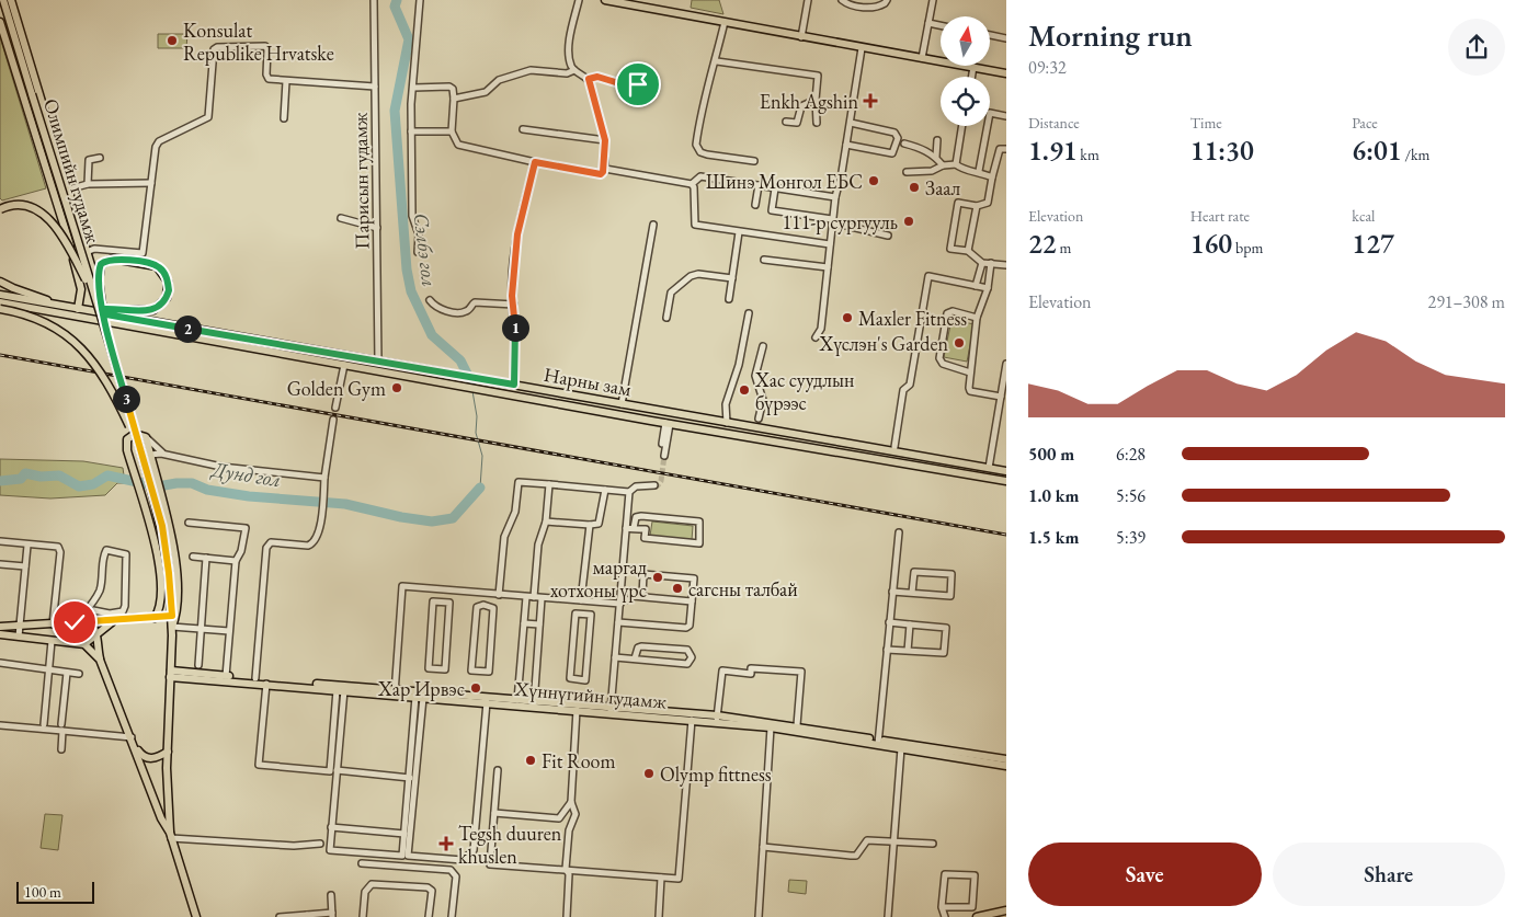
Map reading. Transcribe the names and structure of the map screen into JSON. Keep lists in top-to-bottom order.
{
  "streets": {
    "main road": ["Олимпийн гудамж", "Нарны зам", "Хүннүгийн гудамж"],
    "street": ["Парисын гудамж"]
  },
  "crossings": [
    ["Парисын гудамж", "Нарны зам"]
  ],
  "water": ["Сэлбэ гол", "Дунд гол"],
  "places": {
    "other": [
      "Konsulat Republike Hrvatske",
      "Шинэ Монгол ЕБС",
      "Заал",
      "111-р сургууль",
      "Maxler Fitness",
      "Хүслэн's Garden",
      "Golden Gym",
      "Хас суудлын бүрээс",
      "маргад хотхоны үрс",
      "сагсны талбай",
      "Хар Ирвэс",
      "Fit Room",
      "Olymp fittness"
    ],
    "health": ["Enkh Agshin", "Tegsh duuren khuslen"]
  },
  "scale_bar": "100 m",
  "north": "top",
  "page": {
    "heading": ["Morning run", "09:32"],
    "stats": [
      ["Distance", "1.91 km"],
      ["Time", "11:30"],
      ["Pace", "6:01 /km"],
      ["Elevation", "22 m"],
      ["Heart rate", "160 bpm"],
      ["kcal", "127"]
    ],
    "chart": ["Elevation", "291–308 m"],
    "pins": ["1", "2", "3"],
    "list": [
      {
        "name": "500 m",
        "note": "6:28"
      },
      {
        "name": "1.0 km",
        "note": "5:56"
      },
      {
        "name": "1.5 km",
        "note": "5:39"
      }
    ],
    "buttons": ["Save", "Share"],
    "scale": "100 m"
  }
}
